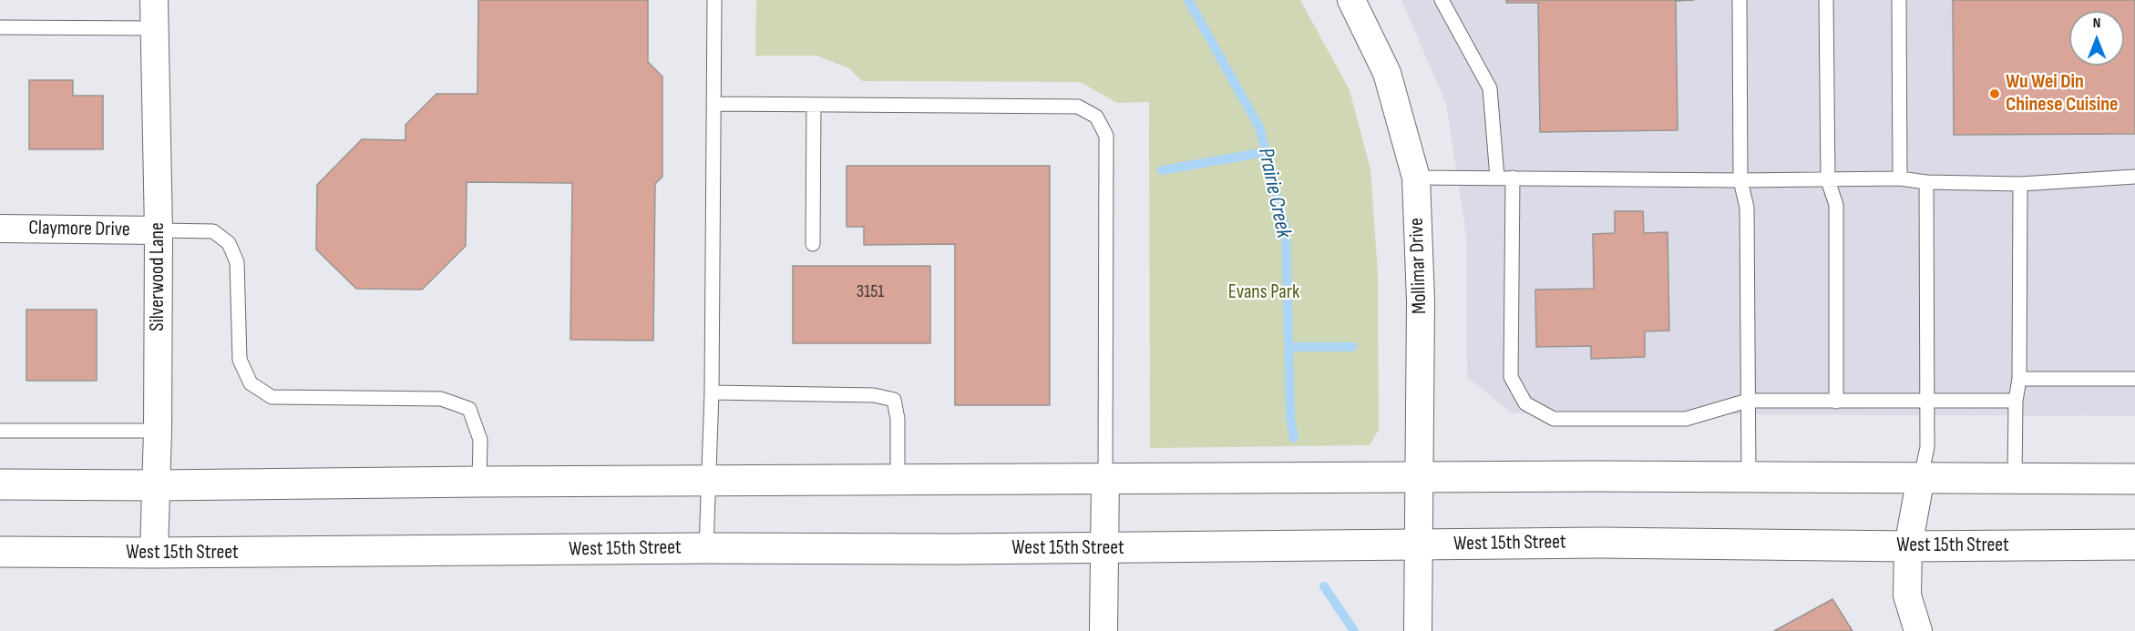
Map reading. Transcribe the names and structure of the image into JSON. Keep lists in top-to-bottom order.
{
  "streets": {
    "main road": ["West 15th Street"],
    "street": ["Claymore Drive", "Mollimar Drive", "Silverwood Lane"]
  },
  "crossings": [
    ["Claymore Drive", "Silverwood Lane"],
    ["Mollimar Drive", "West 15th Street"],
    ["Silverwood Lane", "West 15th Street"]
  ],
  "water": ["Prairie Creek"],
  "parks": ["Evans Park"],
  "places": ["Wu Wei Din Chinese Cuisine"],
  "house_numbers": ["3151"],
  "north": "top"
}
